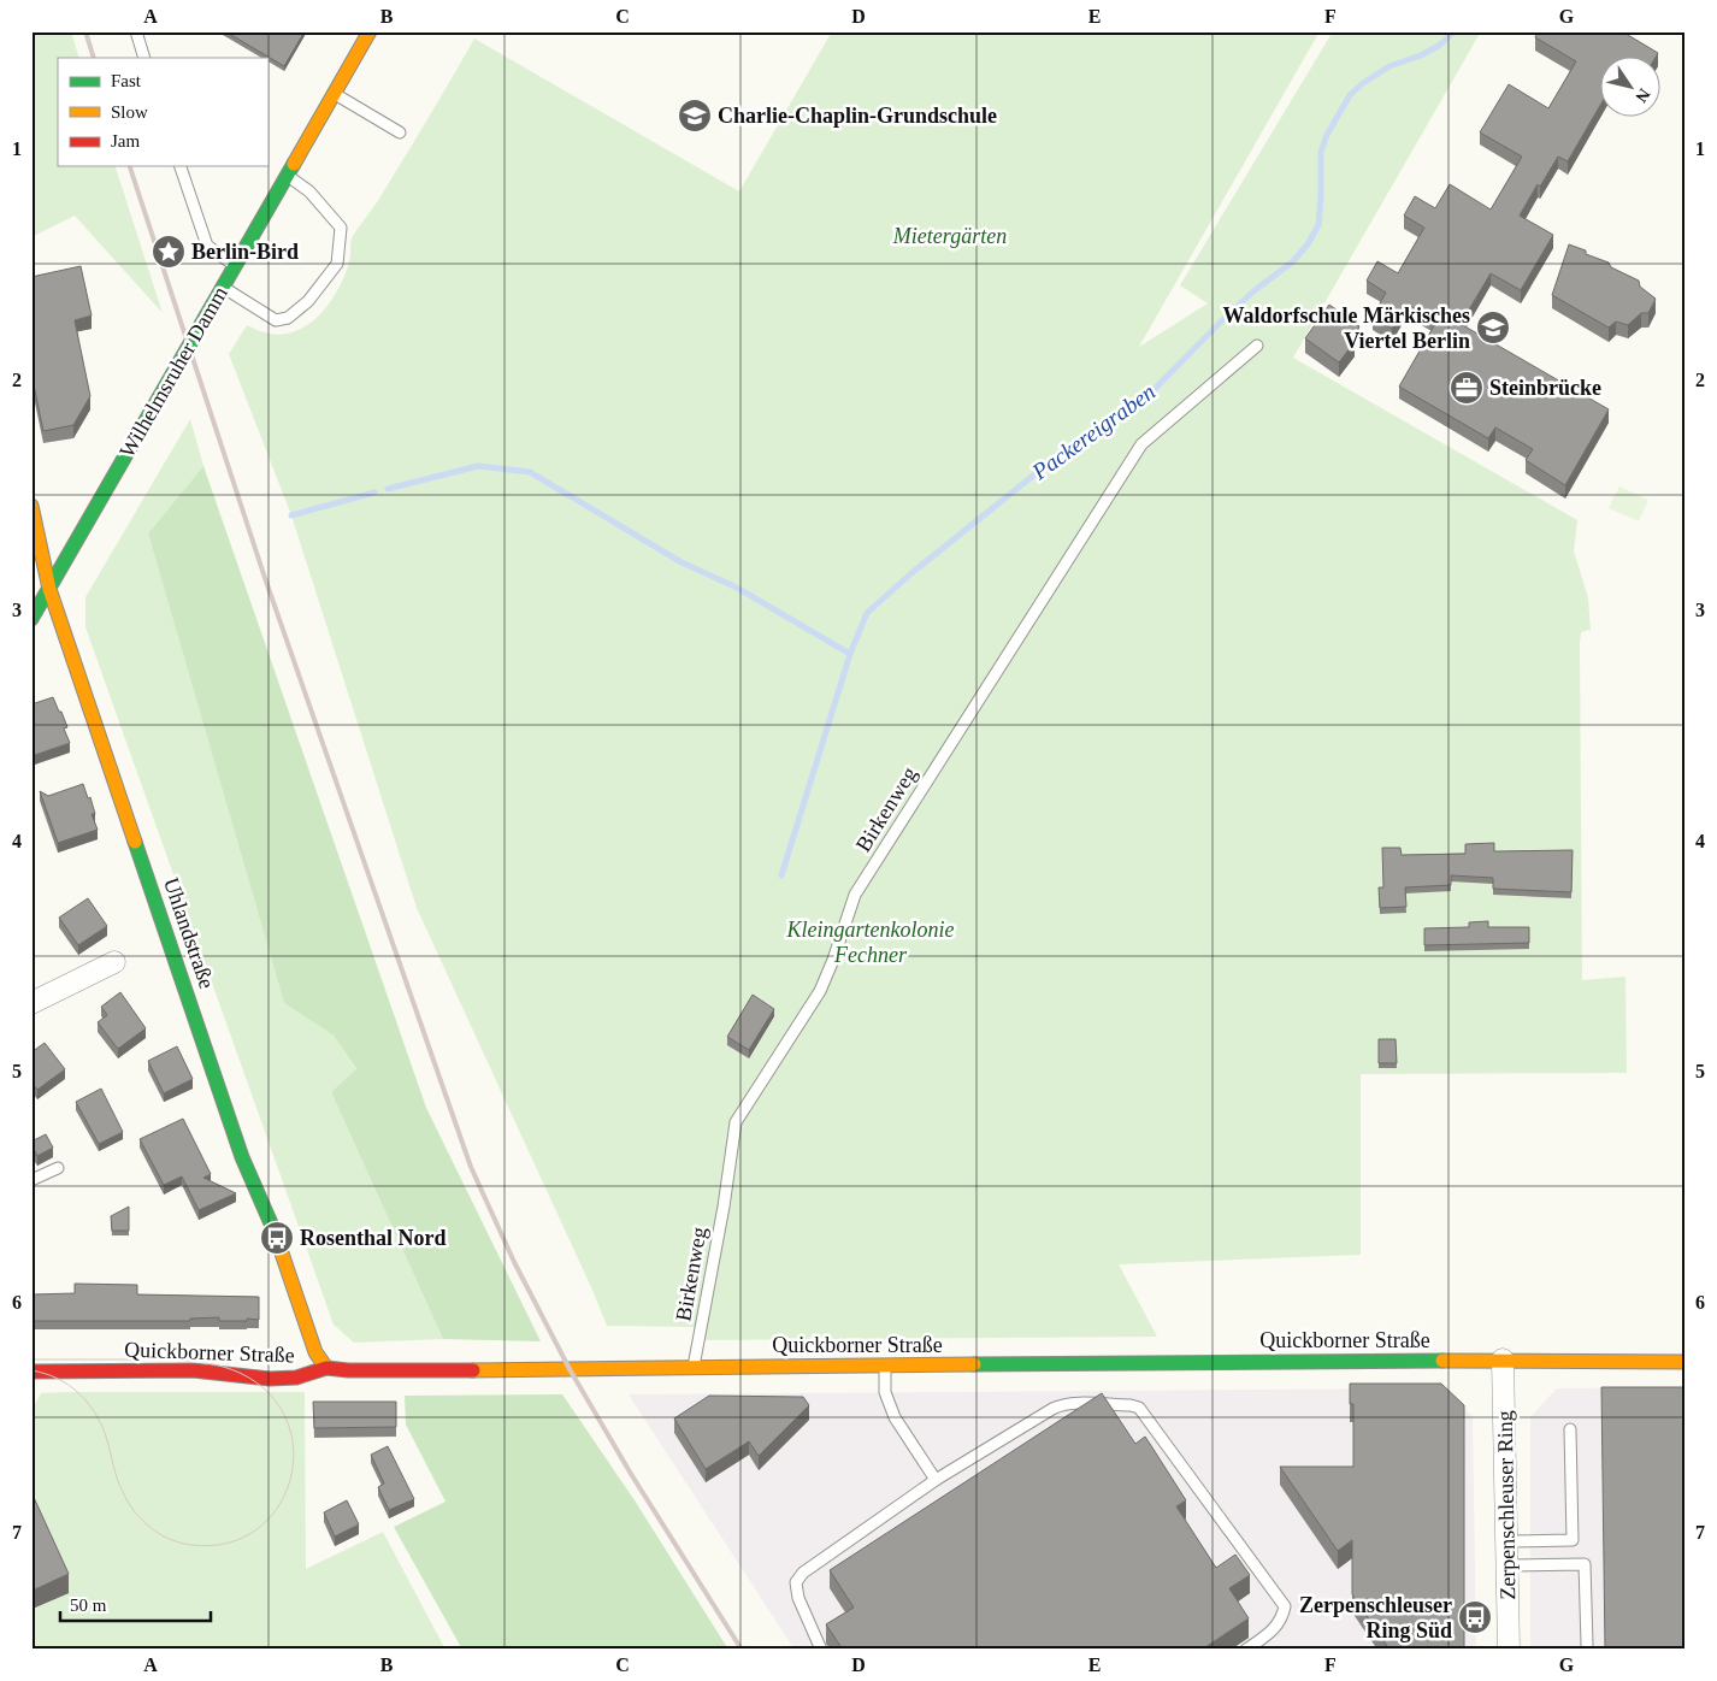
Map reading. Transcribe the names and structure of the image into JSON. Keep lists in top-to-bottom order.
{
  "streets": {
    "street": [
      "Wilhelmsruher Damm",
      "Uhlandstraße",
      "Quickborner Straße",
      "Zerpenschleuser Ring"
    ],
    "lane": ["Birkenweg"]
  },
  "crossings": [
    ["Wilhelmsruher Damm", "Uhlandstraße"],
    ["Birkenweg", "Quickborner Straße"],
    ["Uhlandstraße", "Quickborner Straße"],
    ["Quickborner Straße", "Zerpenschleuser Ring"]
  ],
  "water": ["Packereigraben"],
  "parks": ["Mietergärten", "Kleingartenkolonie Fechner"],
  "places": {
    "school or university": ["Charlie-Chaplin-Grundschule", "Waldorfschule Märkisches Viertel Berlin"],
    "place": ["Berlin-Bird"],
    "office": ["Steinbrücke"],
    "bus stop": ["Rosenthal Nord", "Zerpenschleuser Ring Süd"]
  },
  "legend": ["Fast", "Slow", "Jam"],
  "scale_bar": "50 m",
  "north": "bottom right",
  "grid": {
    "columns": [
      "A",
      "B",
      "C",
      "D",
      "E",
      "F",
      "G"
    ],
    "rows": [
      "1",
      "2",
      "3",
      "4",
      "5",
      "6",
      "7"
    ]
  }
}
